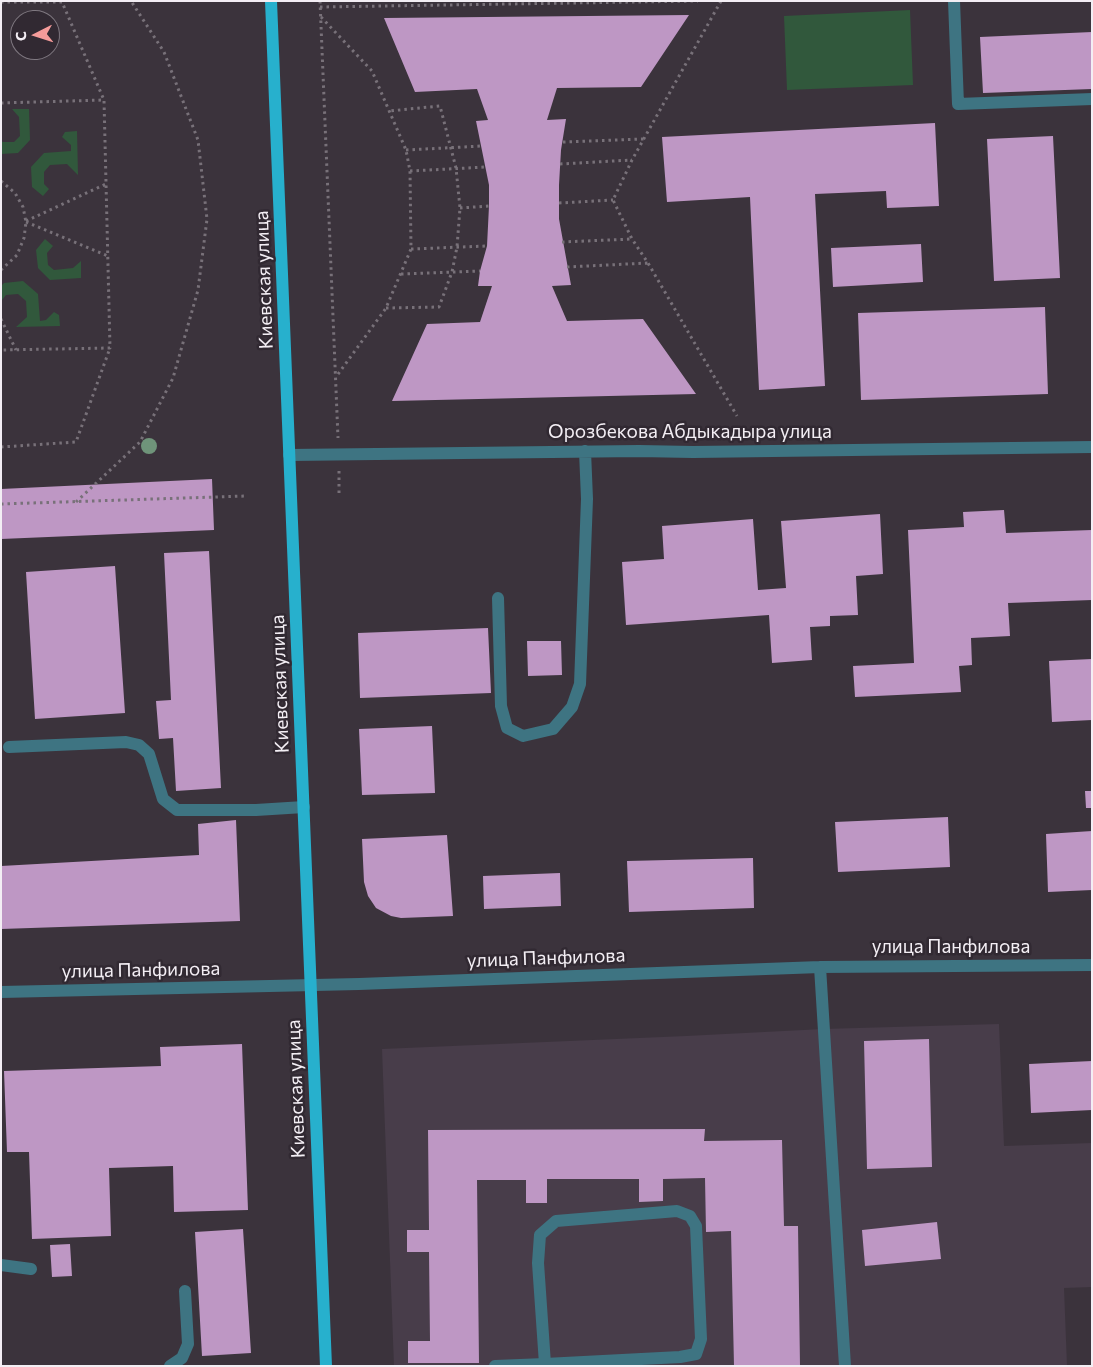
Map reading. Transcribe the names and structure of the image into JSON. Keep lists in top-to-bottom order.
{
  "streets": {
    "main road": ["Киевская улица"],
    "street": ["Орозбекова Абдыкадыра улица", "улица Панфилова"]
  },
  "crossings": [
    ["Киевская улица", "Орозбекова Абдыкадыра улица"],
    ["Киевская улица", "улица Панфилова"]
  ],
  "north": "left"
}
